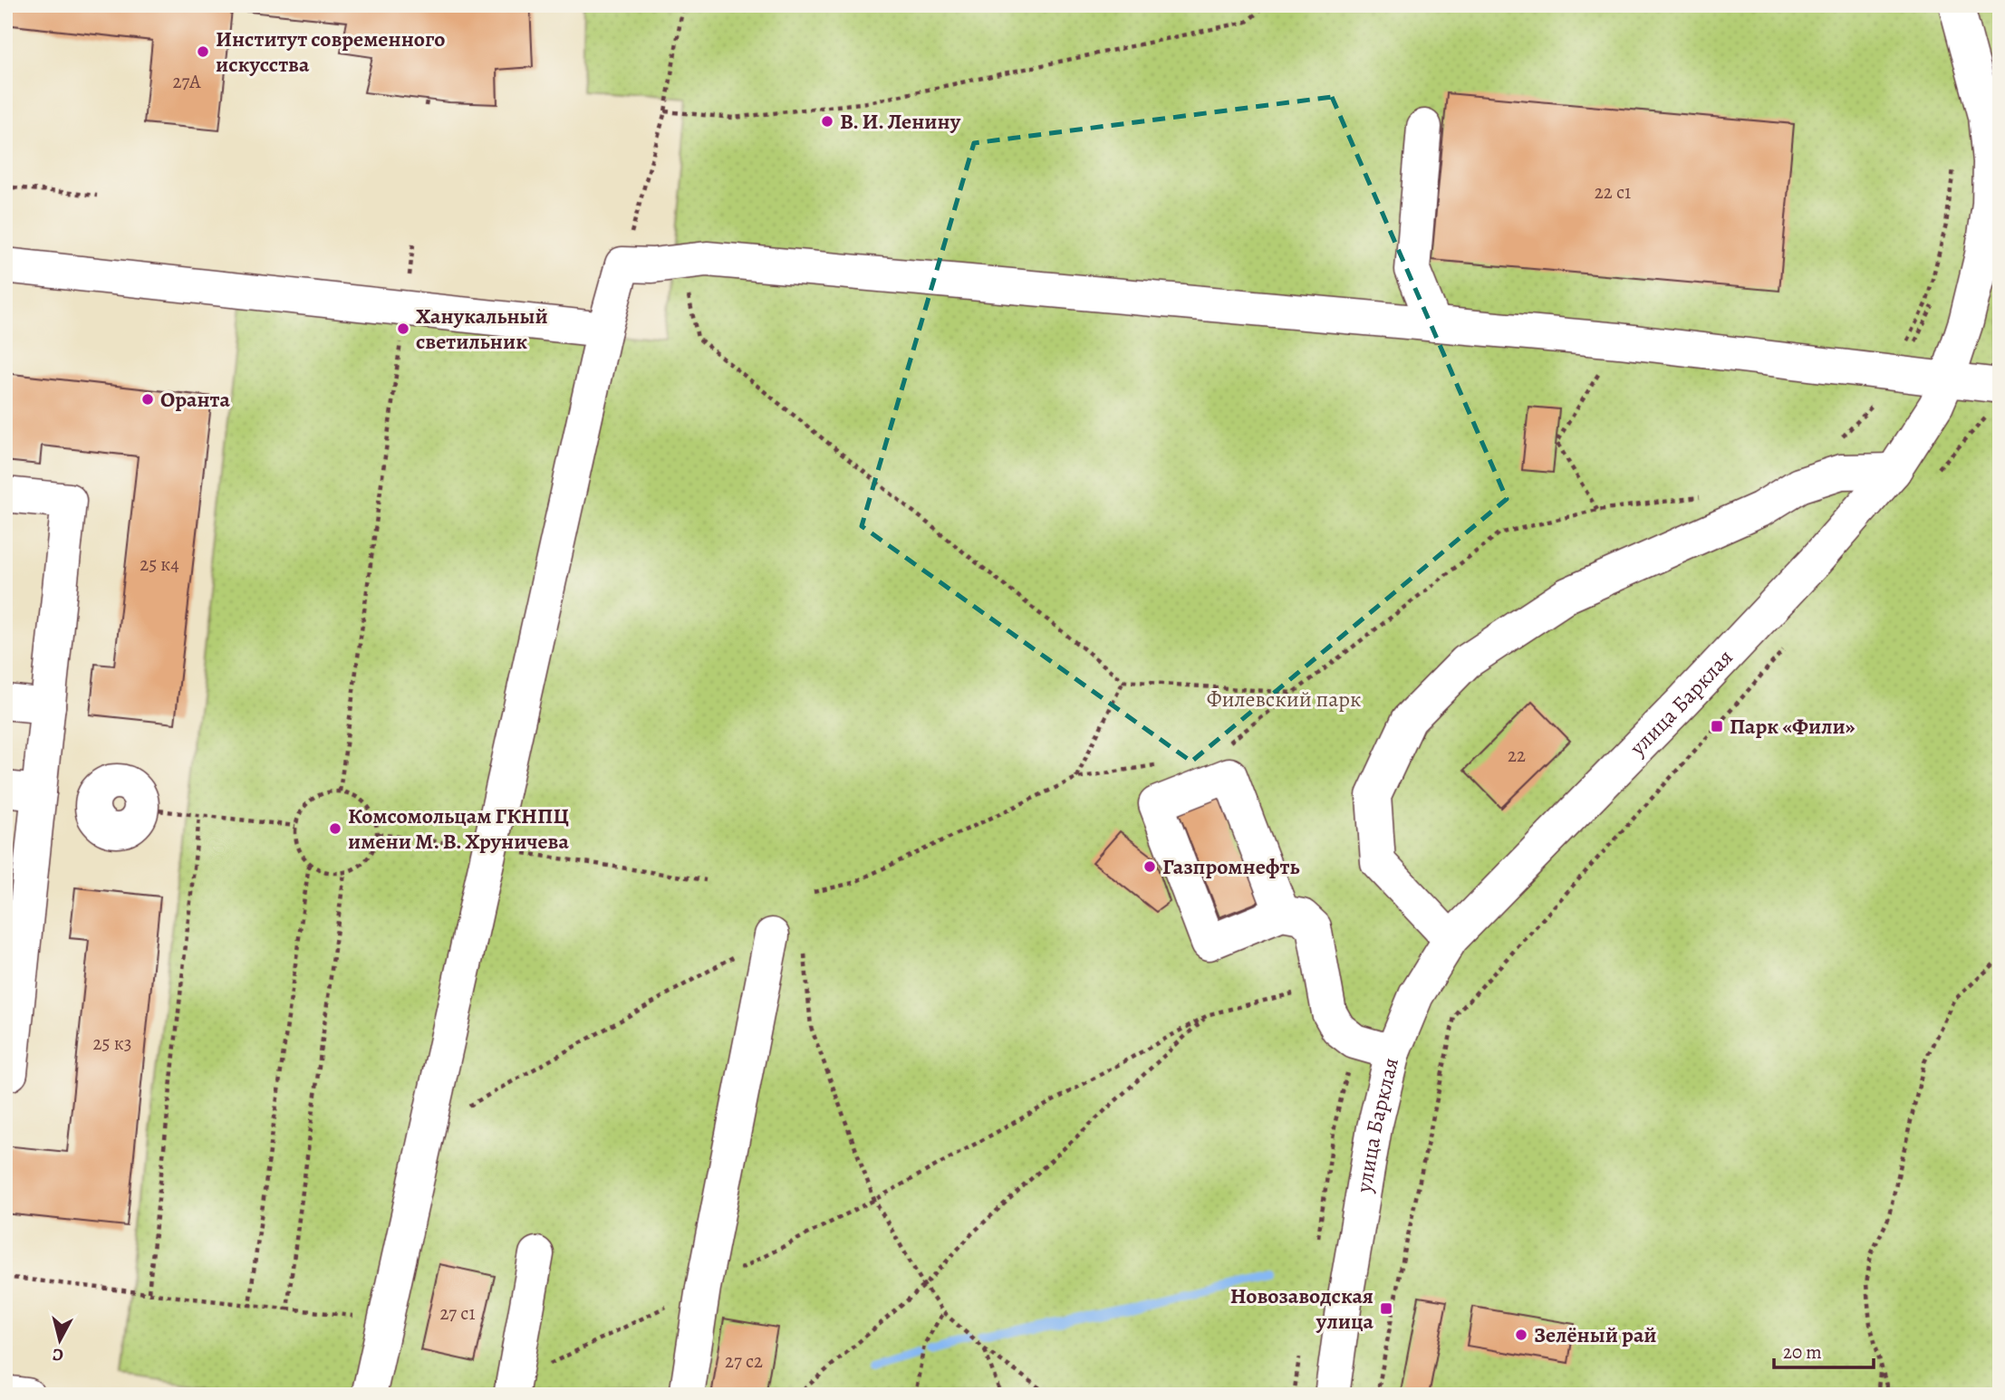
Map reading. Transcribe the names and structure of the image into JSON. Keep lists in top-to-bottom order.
{
  "streets": {
    "street": ["улица Барклая"]
  },
  "parks": ["Филевский парк"],
  "places": {
    "other": [
      "Институт современного искусства",
      "В. И. Ленину",
      "Ханукальный светильник",
      "Оранта",
      "Комсомольцам ГКНПЦ имени М. В. Хруничева",
      "Газпромнефть",
      "Зелёный рай"
    ],
    "transit": ["Парк «Фили»", "Новозаводская улица"]
  },
  "house_numbers": [
    "27А",
    "22 с1",
    "25 к4",
    "22",
    "25 к3",
    "27 с1",
    "27 с2"
  ],
  "scale_bar": "20 m",
  "north": "bottom"
}
